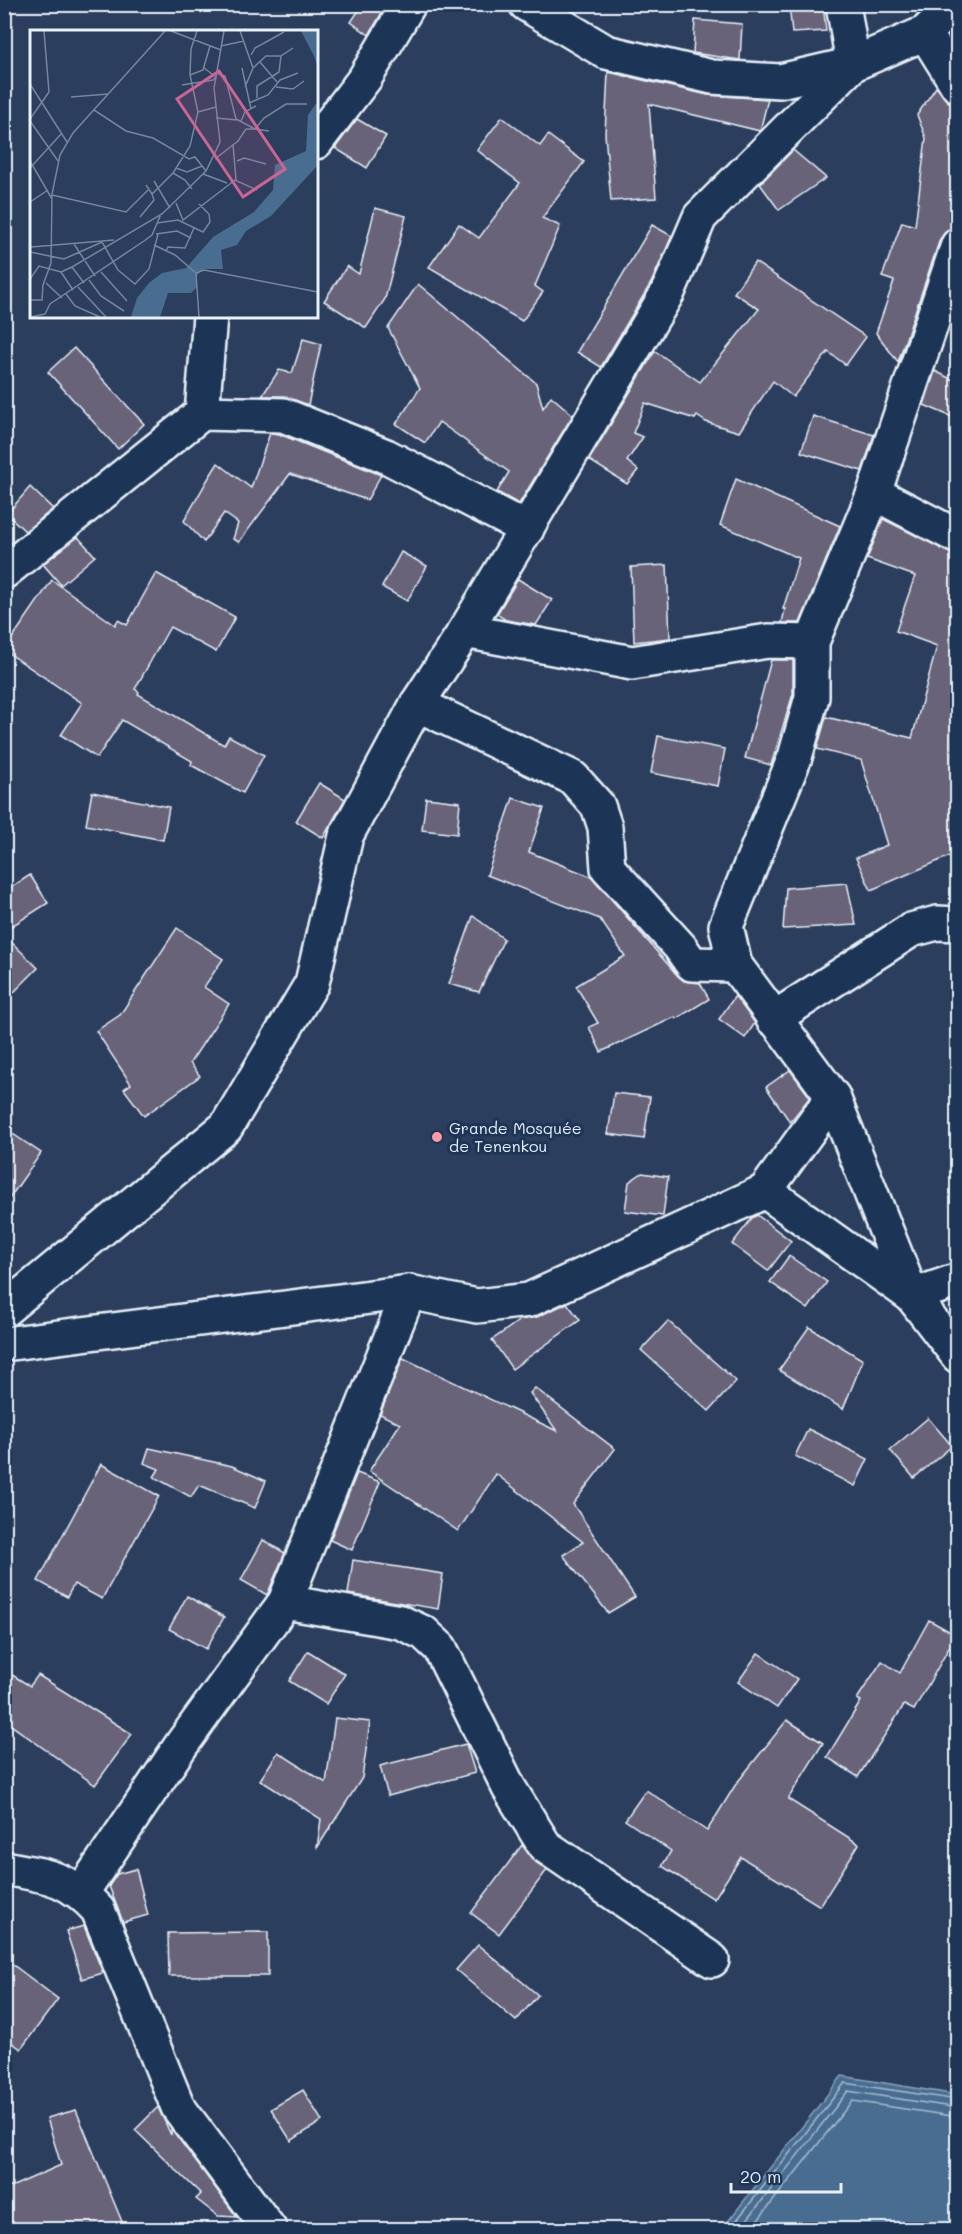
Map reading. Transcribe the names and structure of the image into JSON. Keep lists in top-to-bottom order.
{
  "places": ["Grande Mosquée de Tenenkou"],
  "scale_bar": "20 m"
}
